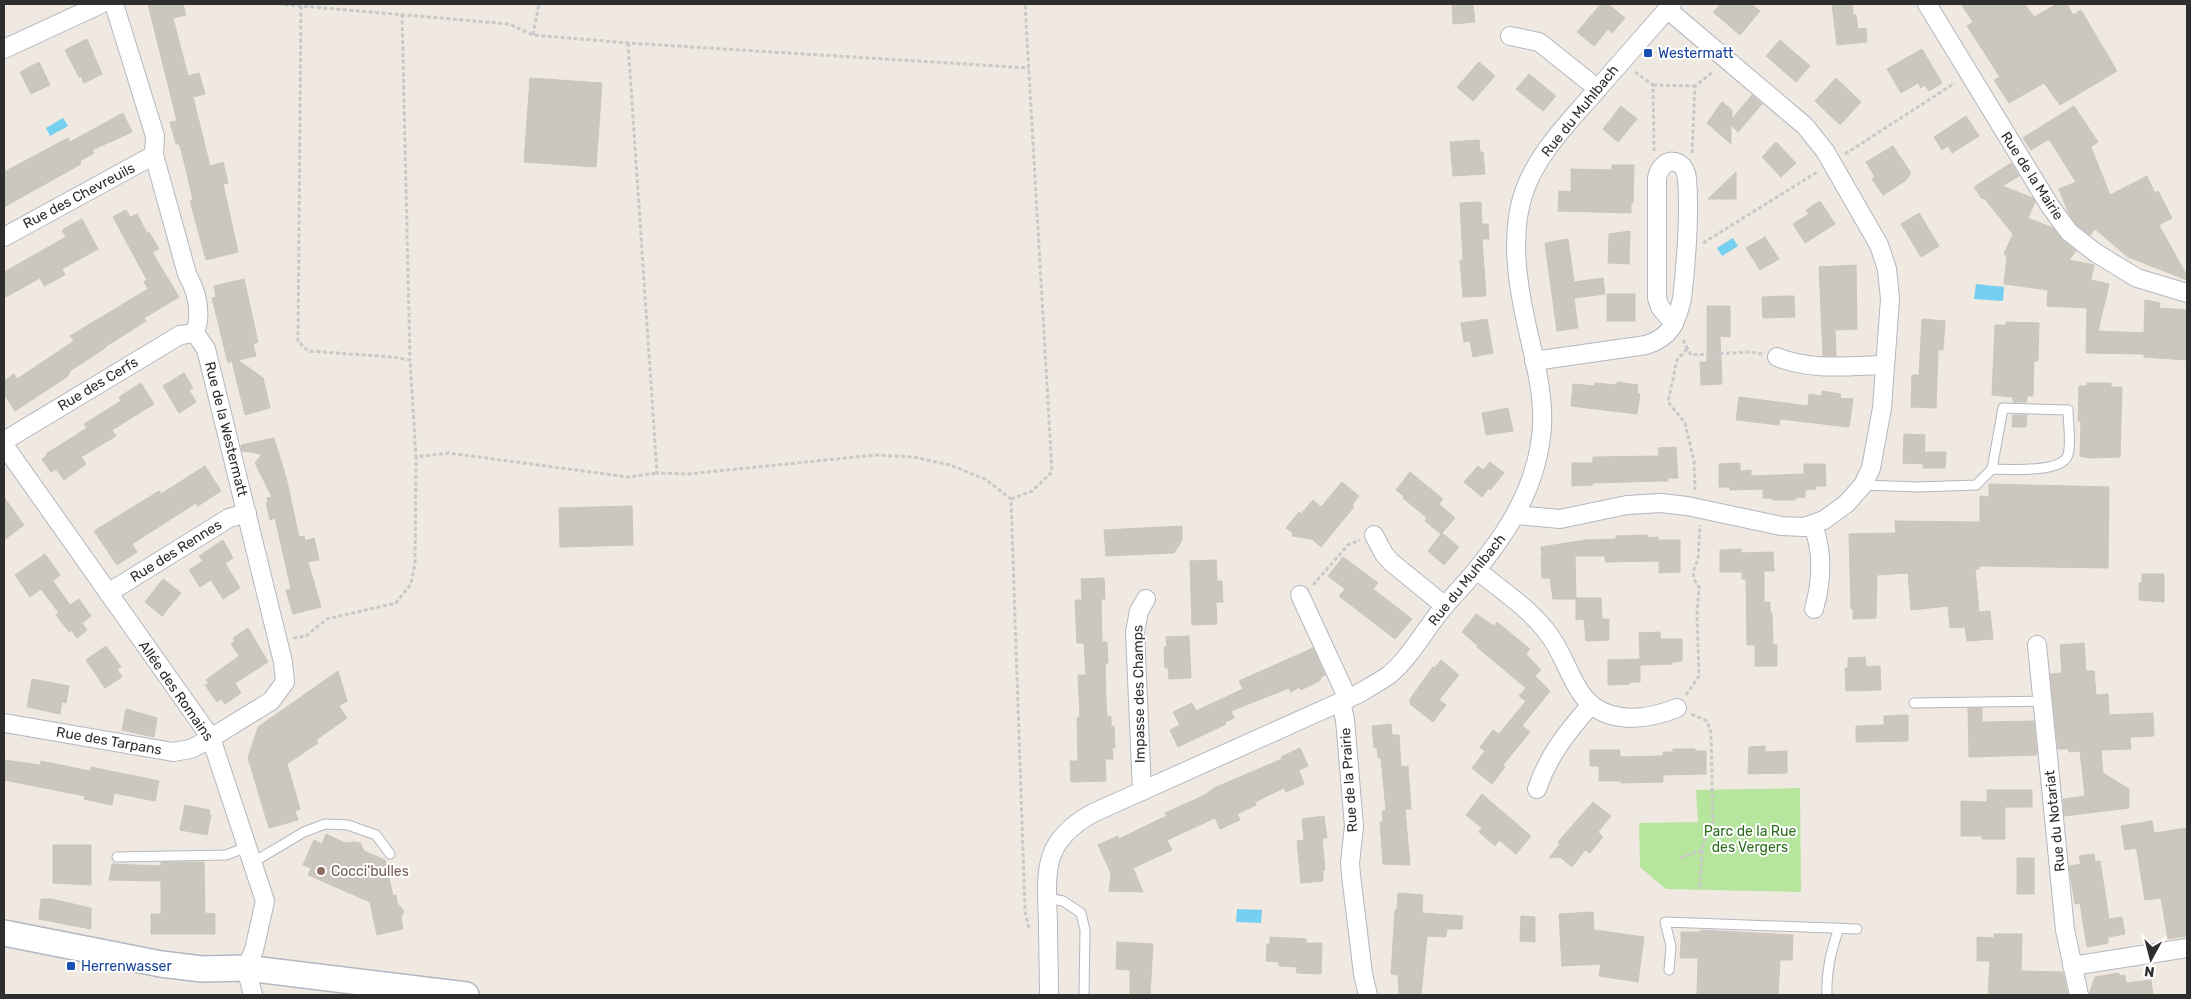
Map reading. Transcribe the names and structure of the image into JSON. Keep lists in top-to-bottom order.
{
  "streets": {
    "street": [
      "Rue du Muhlbach",
      "Rue de la Mairie",
      "Rue des Chevreuils",
      "Rue des Cerfs",
      "Rue de la Westermatt",
      "Rue des Rennes",
      "Allée des Romains",
      "Impasse des Champs",
      "Rue des Tarpans",
      "Rue de la Prairie",
      "Rue du Notariat"
    ]
  },
  "crossings": [
    ["Rue du Muhlbach", "Impasse des Champs"],
    ["Rue du Muhlbach", "Rue de la Prairie"],
    ["Rue des Cerfs", "Rue de la Westermatt"],
    ["Rue de la Westermatt", "Rue des Rennes"],
    ["Rue de la Westermatt", "Allée des Romains"],
    ["Rue de la Westermatt", "Rue des Tarpans"],
    ["Rue des Rennes", "Allée des Romains"],
    ["Allée des Romains", "Rue des Tarpans"]
  ],
  "parks": ["Parc de la Rue des Vergers"],
  "places": {
    "transit": ["Westermatt", "Herrenwasser"],
    "other": ["Cocci'bulles"]
  },
  "north": "bottom"
}
